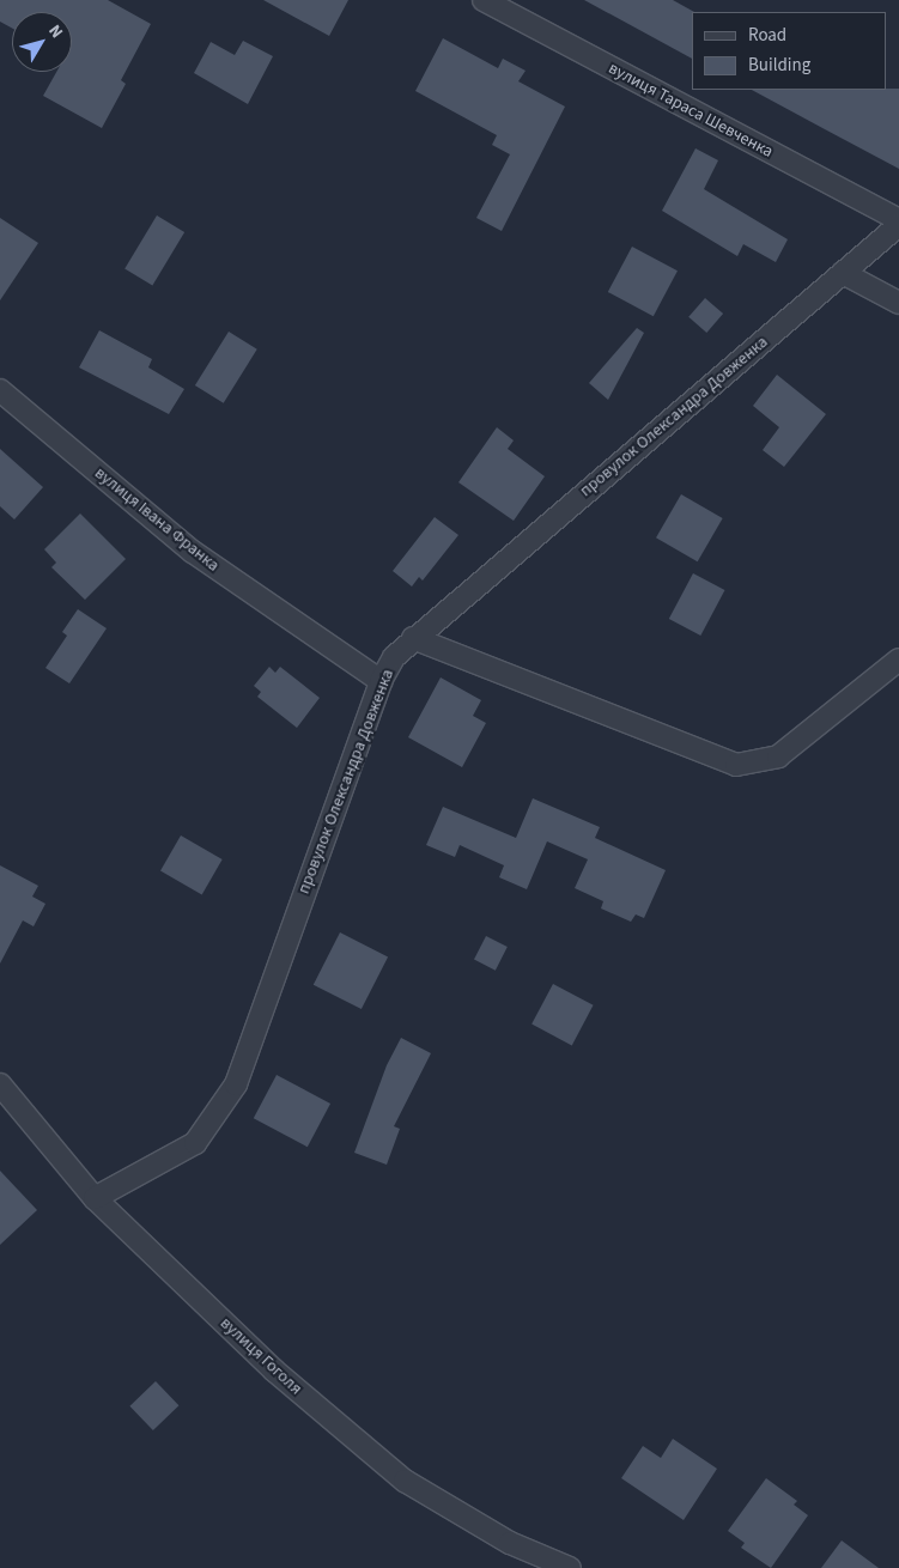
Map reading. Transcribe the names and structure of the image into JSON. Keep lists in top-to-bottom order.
{
  "streets": {
    "street": [
      "вулиця Тараса Шевченка",
      "провулок Олександра Довженка",
      "вулиця Івана Франка",
      "вулиця Гоголя"
    ]
  },
  "crossings": [
    ["вулиця Тараса Шевченка", "провулок Олександра Довженка"],
    ["провулок Олександра Довженка", "вулиця Івана Франка"],
    ["провулок Олександра Довженка", "вулиця Гоголя"]
  ],
  "legend": ["Road", "Building"],
  "north": "top right"
}
